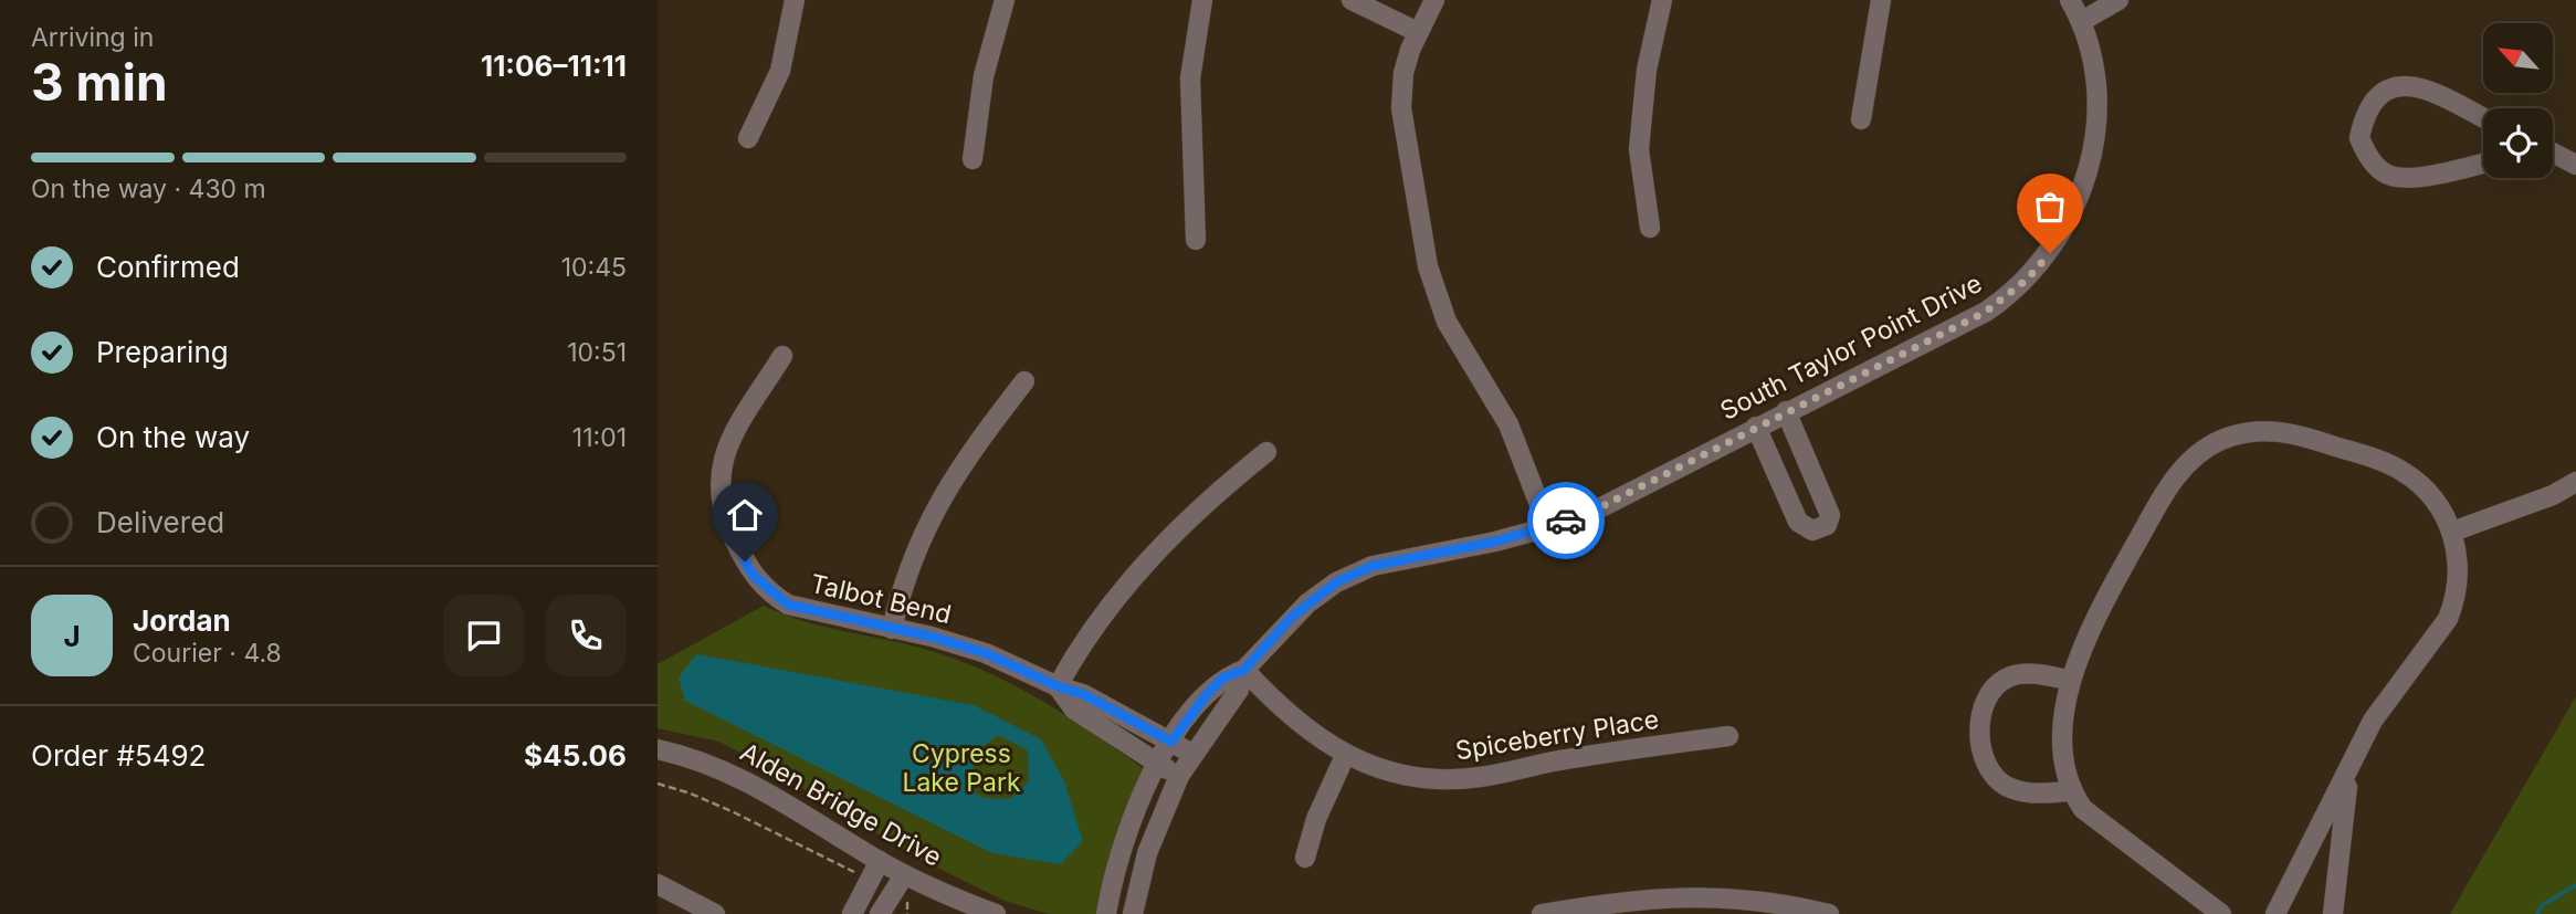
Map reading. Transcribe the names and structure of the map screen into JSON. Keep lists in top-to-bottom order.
{
  "streets": {
    "street": [
      "South Taylor Point Drive",
      "Talbot Bend",
      "Spiceberry Place",
      "Alden Bridge Drive"
    ]
  },
  "crossings": [
    ["South Taylor Point Drive", "Spiceberry Place"]
  ],
  "parks": ["Cypress Lake Park"],
  "north": "top left",
  "page": {
    "heading": ["3 min", "Arriving in", "11:06–11:11"],
    "panel": [
      "Jordan",
      "Courier · 4.8",
      "Order #5492",
      "$45.06"
    ],
    "bar": "On the way · 430 m",
    "list": [
      ["Confirmed", "10:45"],
      ["Preparing", "10:51"],
      ["On the way", "11:01"],
      "Delivered"
    ],
    "round": "J"
  }
}
